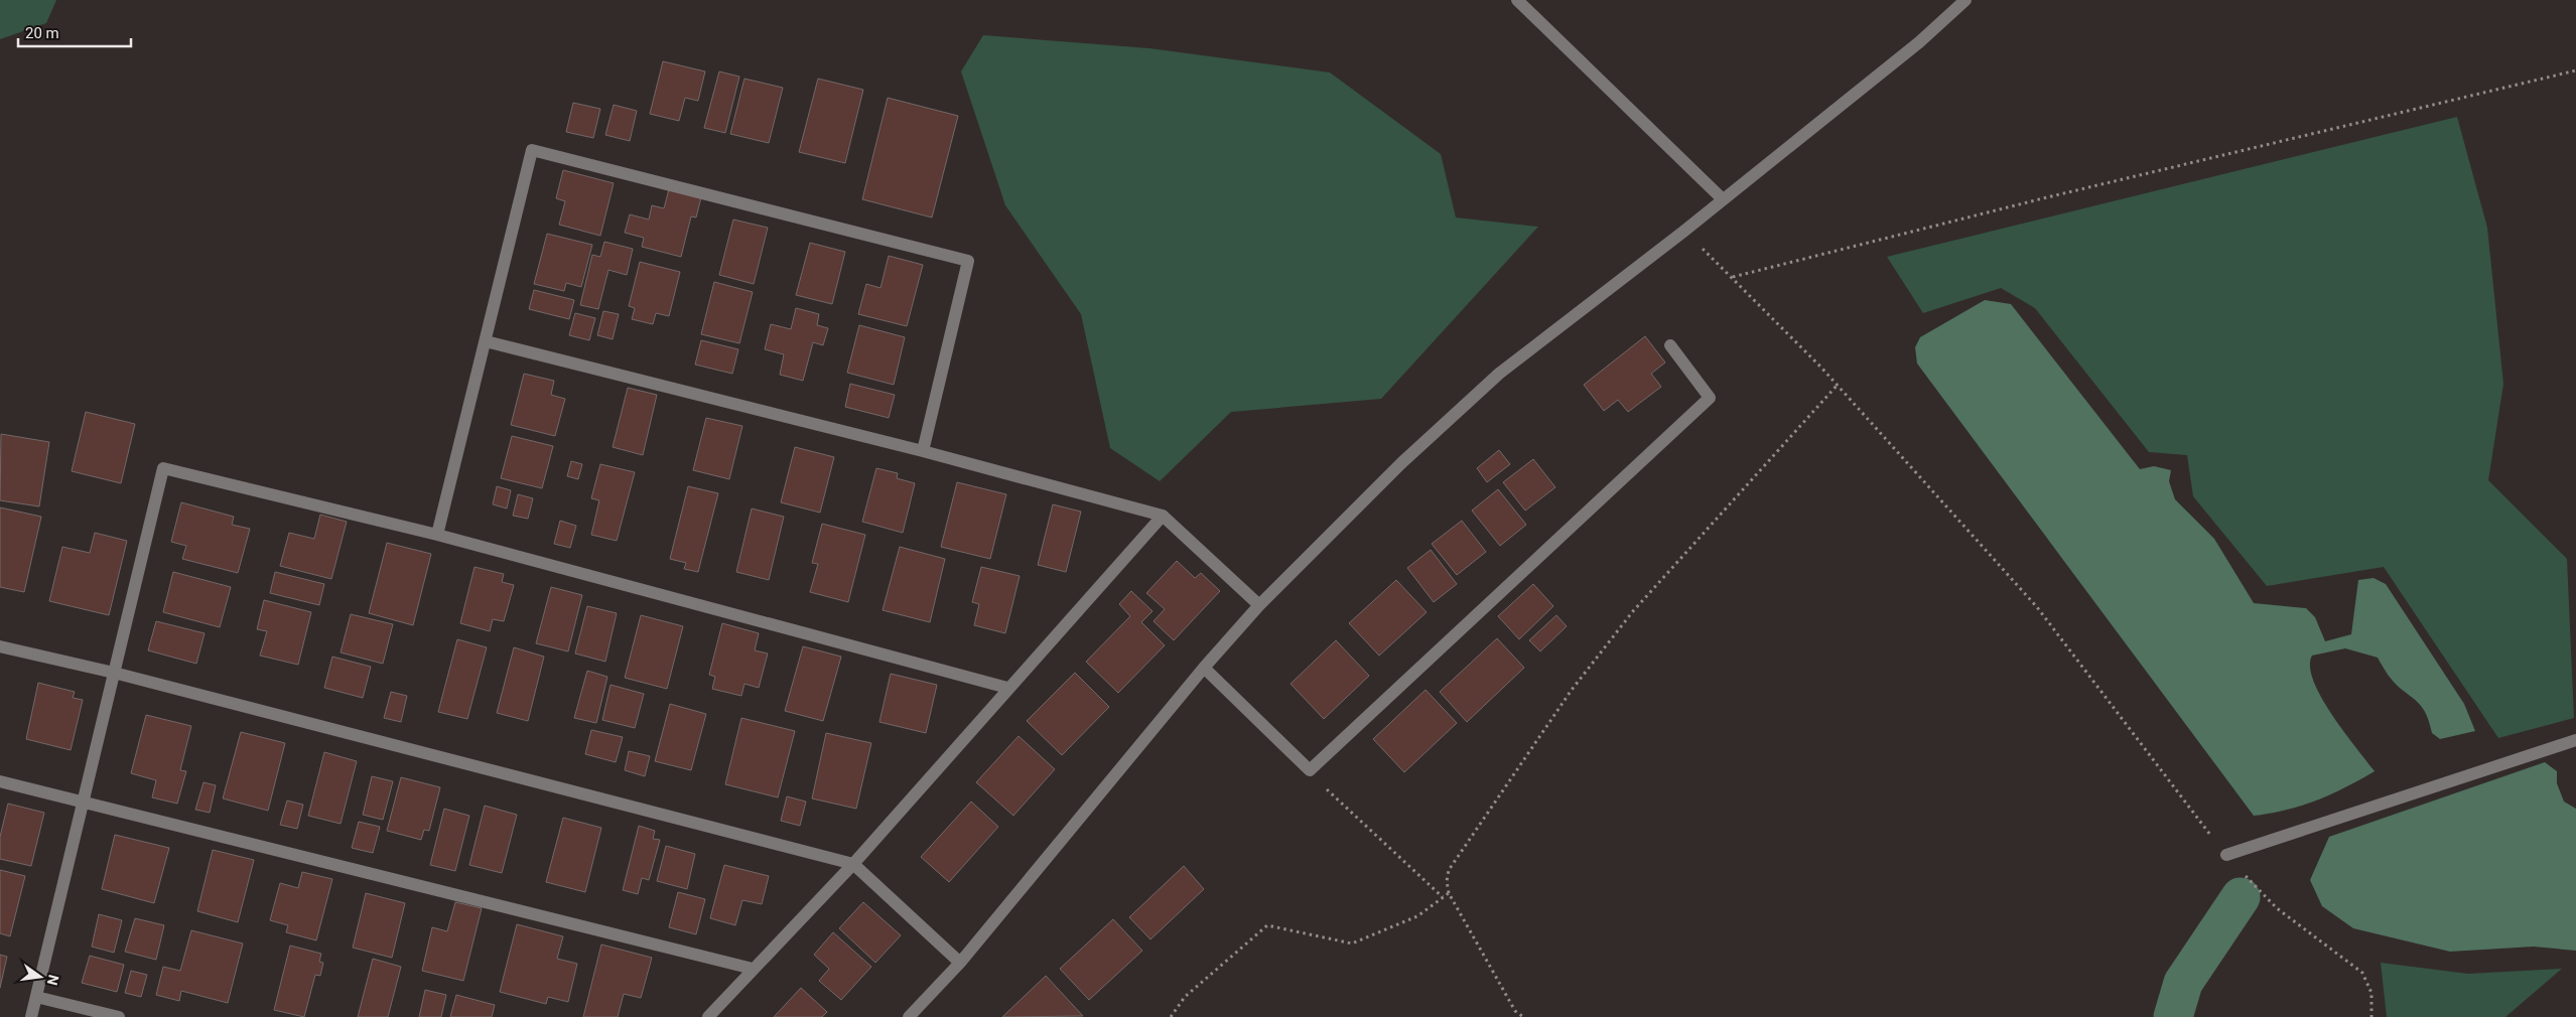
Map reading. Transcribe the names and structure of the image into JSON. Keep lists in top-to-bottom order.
{
  "scale_bar": "20 m",
  "north": "right"
}
